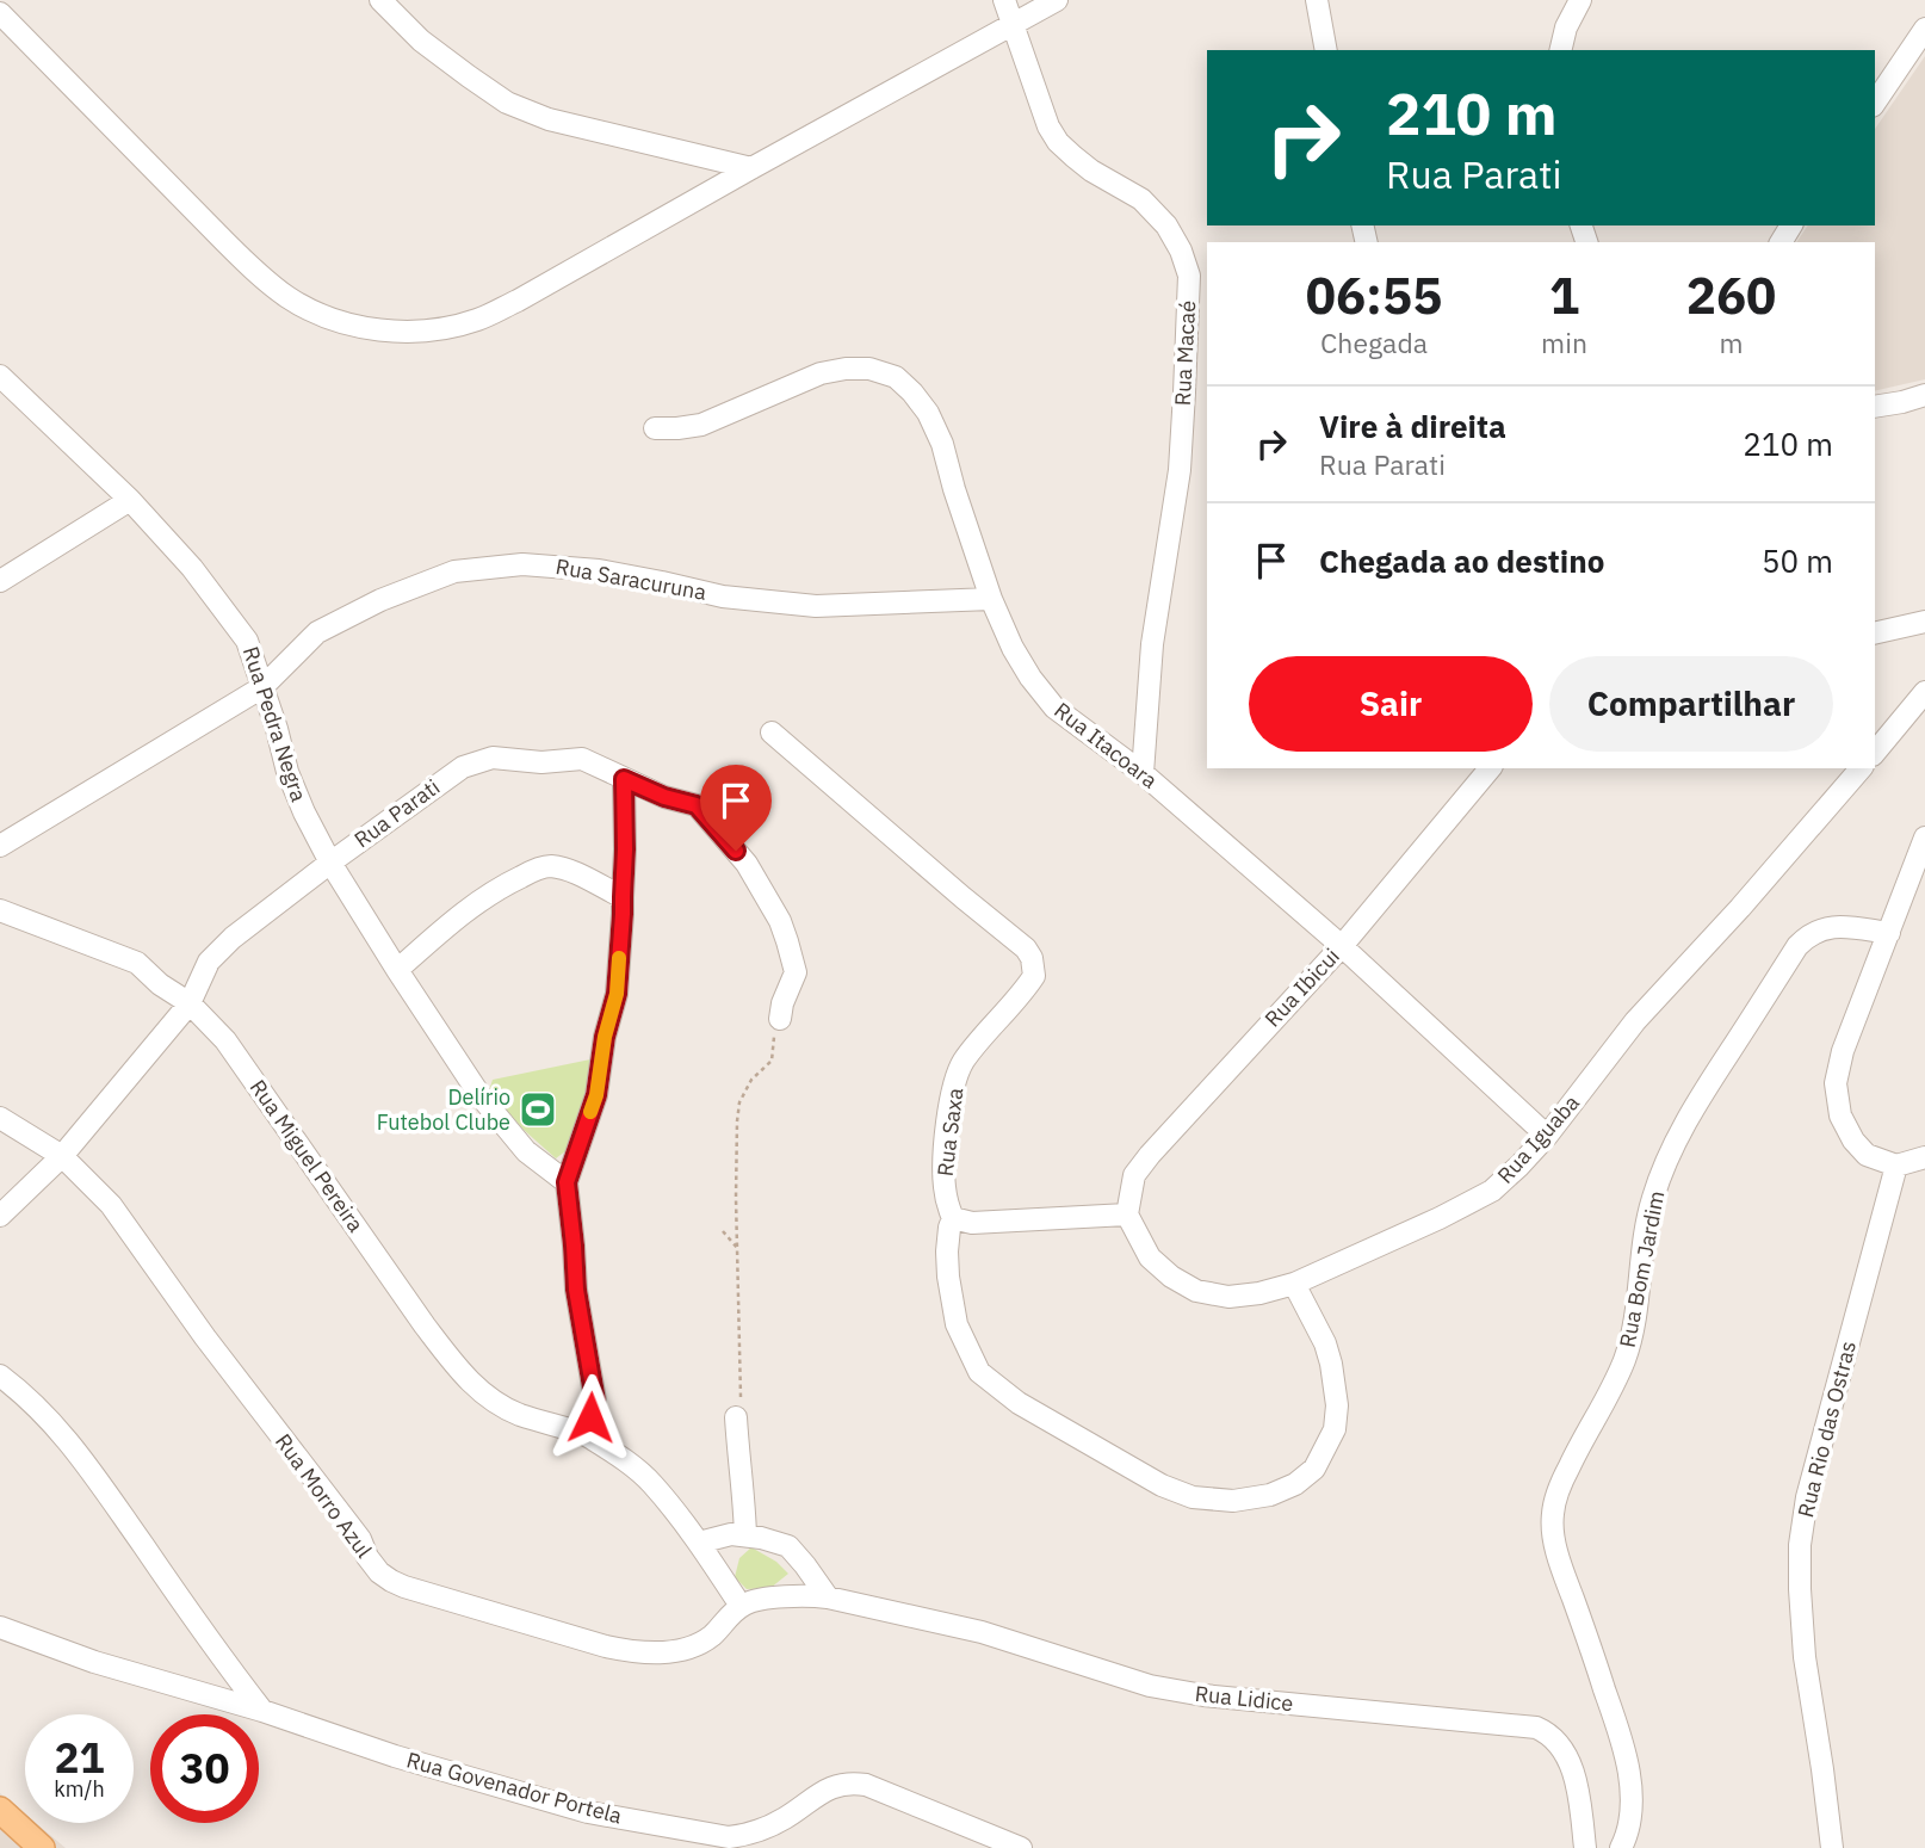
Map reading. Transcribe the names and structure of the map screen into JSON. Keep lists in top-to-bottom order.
{
  "streets": {
    "street": [
      "Rua Macaé",
      "Rua Saracuruna",
      "Rua Pedra Negra",
      "Rua Itacoara",
      "Rua Parati",
      "Rua Ibicui",
      "Rua Saxa",
      "Rua Iguaba",
      "Rua Miguel Pereira",
      "Rua Bom Jardim",
      "Rua Rio das Ostras",
      "Rua Morro Azul",
      "Rua Lidice",
      "Rua Govenador Portela"
    ]
  },
  "crossings": [
    ["Rua Macaé", "Rua Itacoara"],
    ["Rua Saracuruna", "Rua Pedra Negra"],
    ["Rua Saracuruna", "Rua Itacoara"],
    ["Rua Pedra Negra", "Rua Parati"],
    ["Rua Itacoara", "Rua Ibicui"],
    ["Rua Itacoara", "Rua Iguaba"],
    ["Rua Parati", "Rua Miguel Pereira"],
    ["Rua Parati", "Rua Morro Azul"],
    ["Rua Ibicui", "Rua Iguaba"],
    ["Rua Morro Azul", "Rua Lidice"]
  ],
  "places": {
    "sports": ["Delírio Futebol Clube"]
  },
  "page": {
    "turn": ["210 m", "Rua Parati"],
    "eta": [
      "06:55",
      "Chegada",
      "1",
      "min",
      "260",
      "m"
    ],
    "list": [
      {
        "name": "Vire à direita",
        "note": "Rua Parati",
        "value": "210 m"
      },
      {
        "name": "Chegada ao destino",
        "value": "50 m"
      }
    ],
    "buttons": ["Sair", "Compartilhar"],
    "speed": "21 km/h",
    "limit": "30"
  }
}
